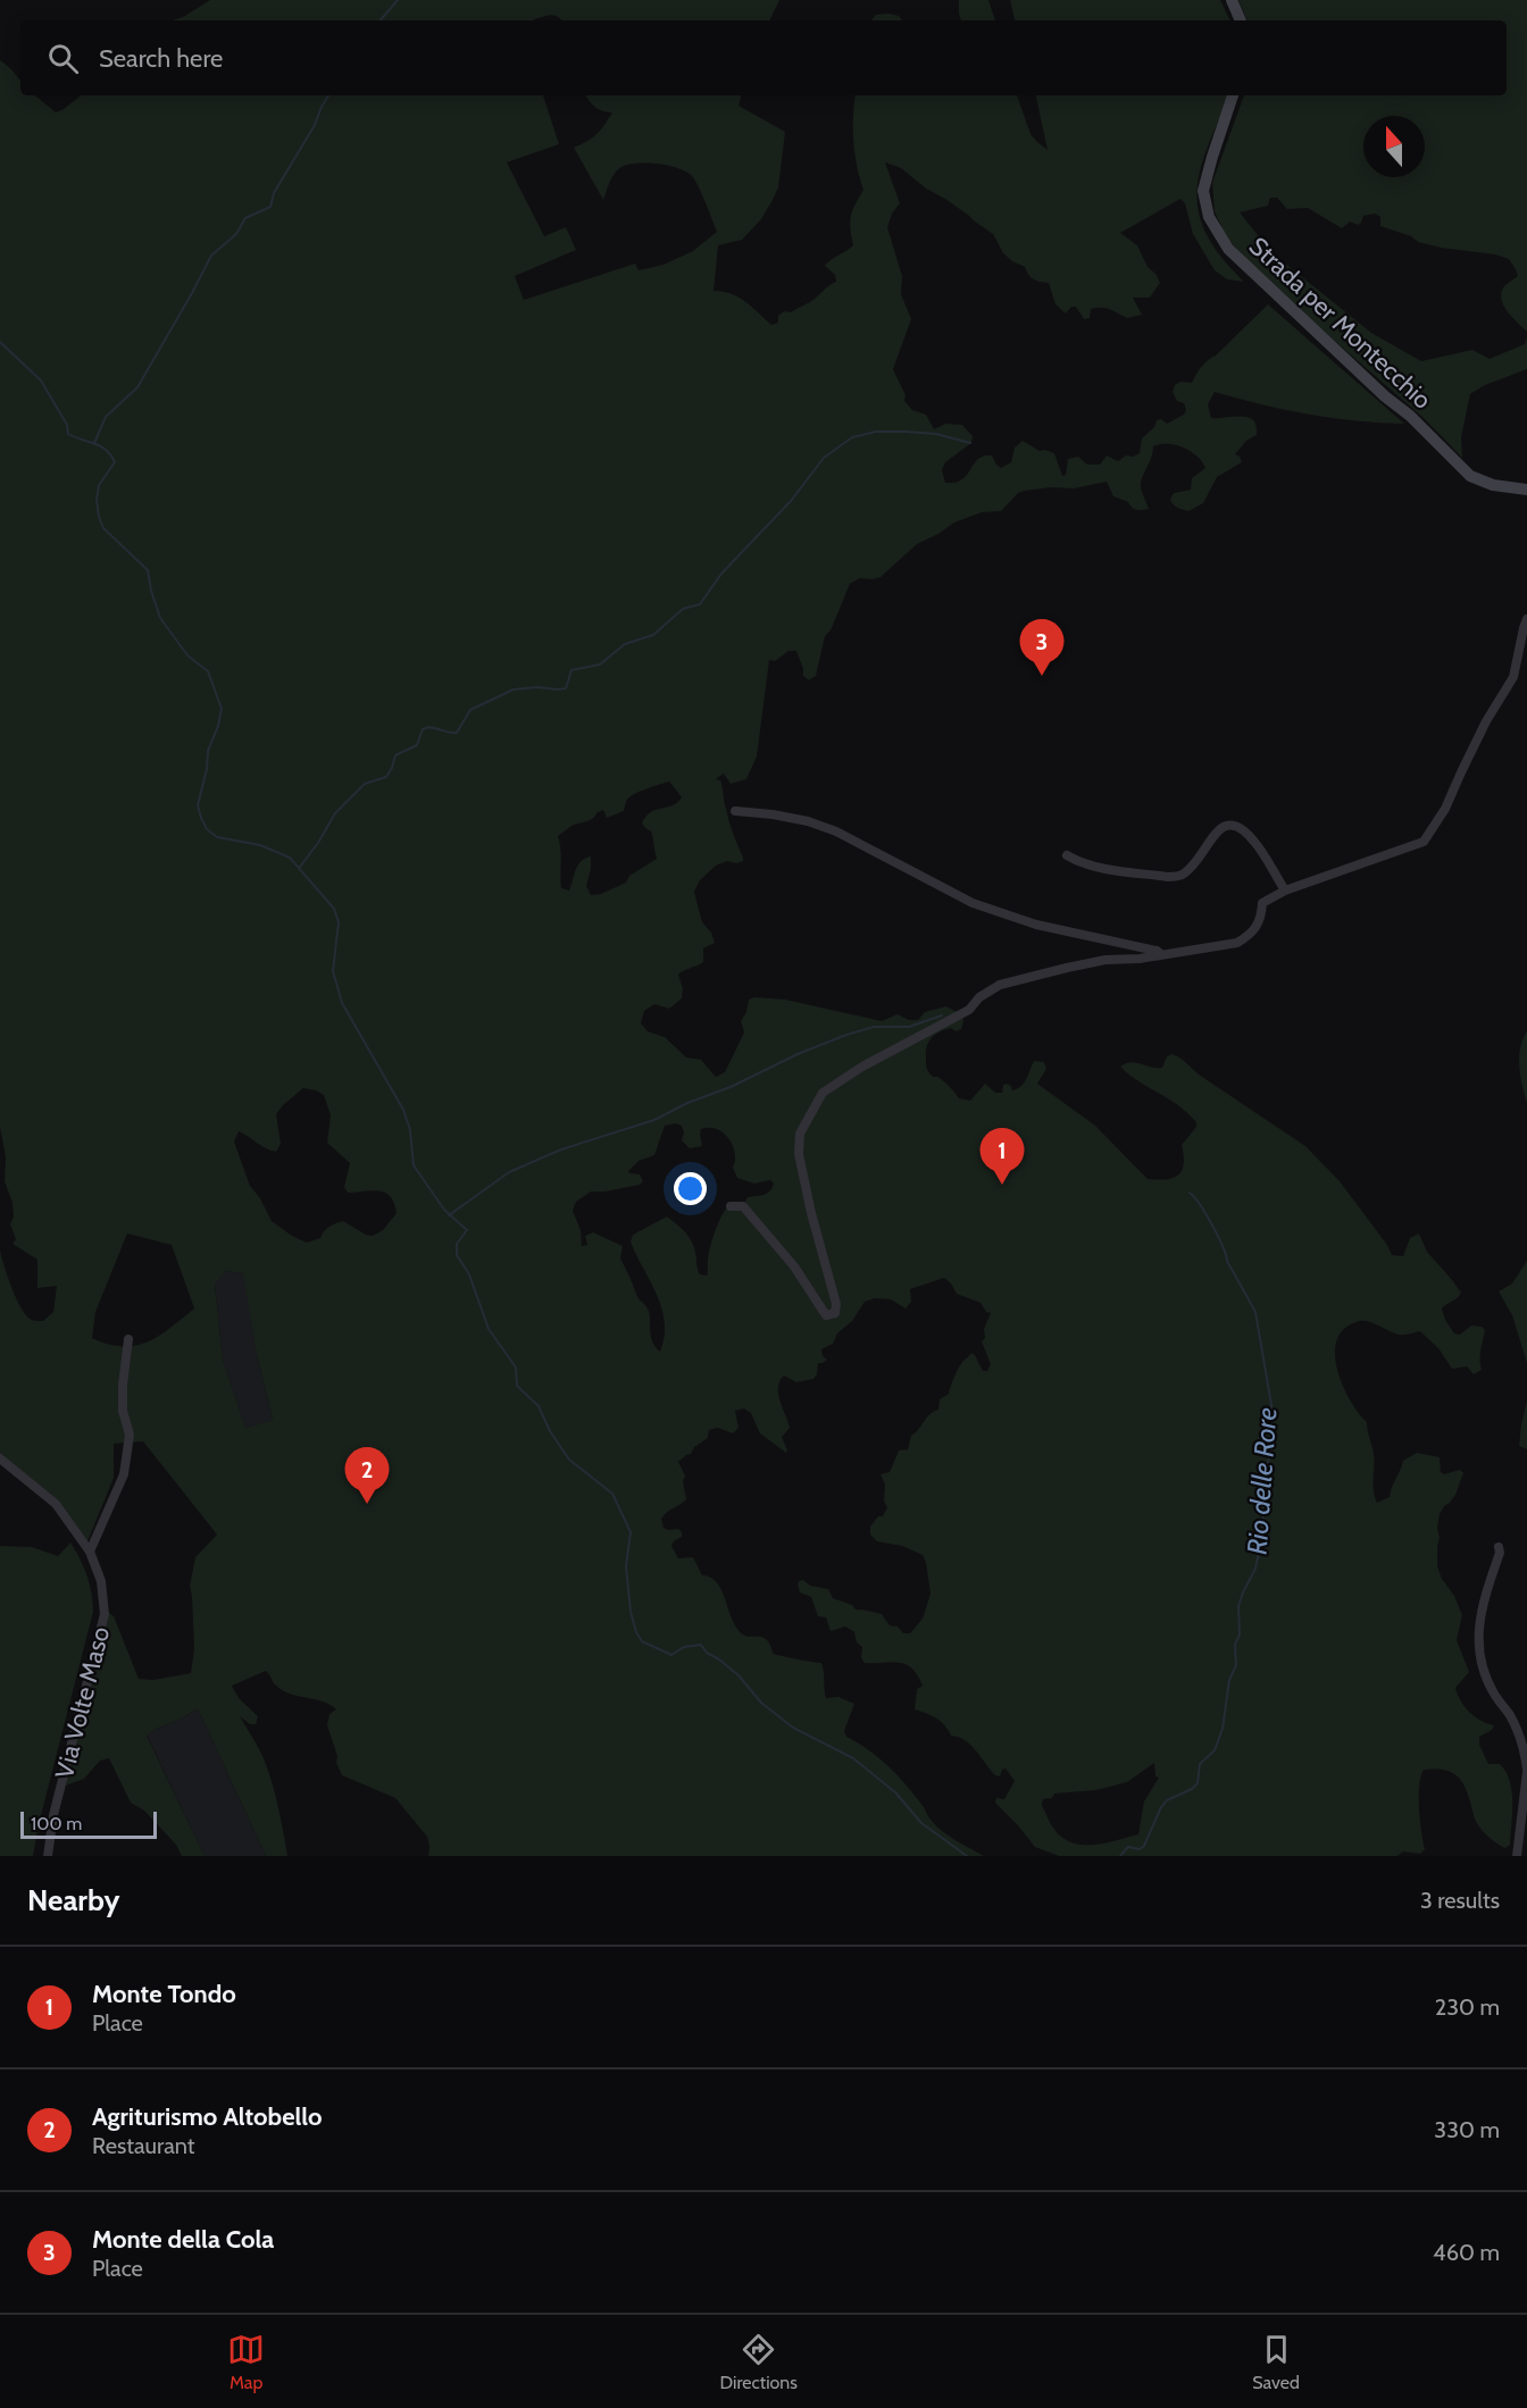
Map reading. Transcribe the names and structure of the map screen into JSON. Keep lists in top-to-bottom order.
{
  "streets": {
    "street": ["Strada per Montecchio", "Via Volte Maso"]
  },
  "water": ["Rio delle Rore"],
  "scale_bar": "100 m",
  "north": "top",
  "page": {
    "search": "Search here",
    "pins": ["3", "1", "2"],
    "scale": "100 m",
    "heading": ["Nearby", "3 results"],
    "list": [
      {
        "mark": "1",
        "name": "Monte Tondo",
        "note": "Place",
        "value": "230 m"
      },
      {
        "mark": "2",
        "name": "Agriturismo Altobello",
        "note": "Restaurant",
        "value": "330 m"
      },
      {
        "mark": "3",
        "name": "Monte della Cola",
        "note": "Place",
        "value": "460 m"
      }
    ],
    "nav": ["Map", "Directions", "Saved"]
  }
}
